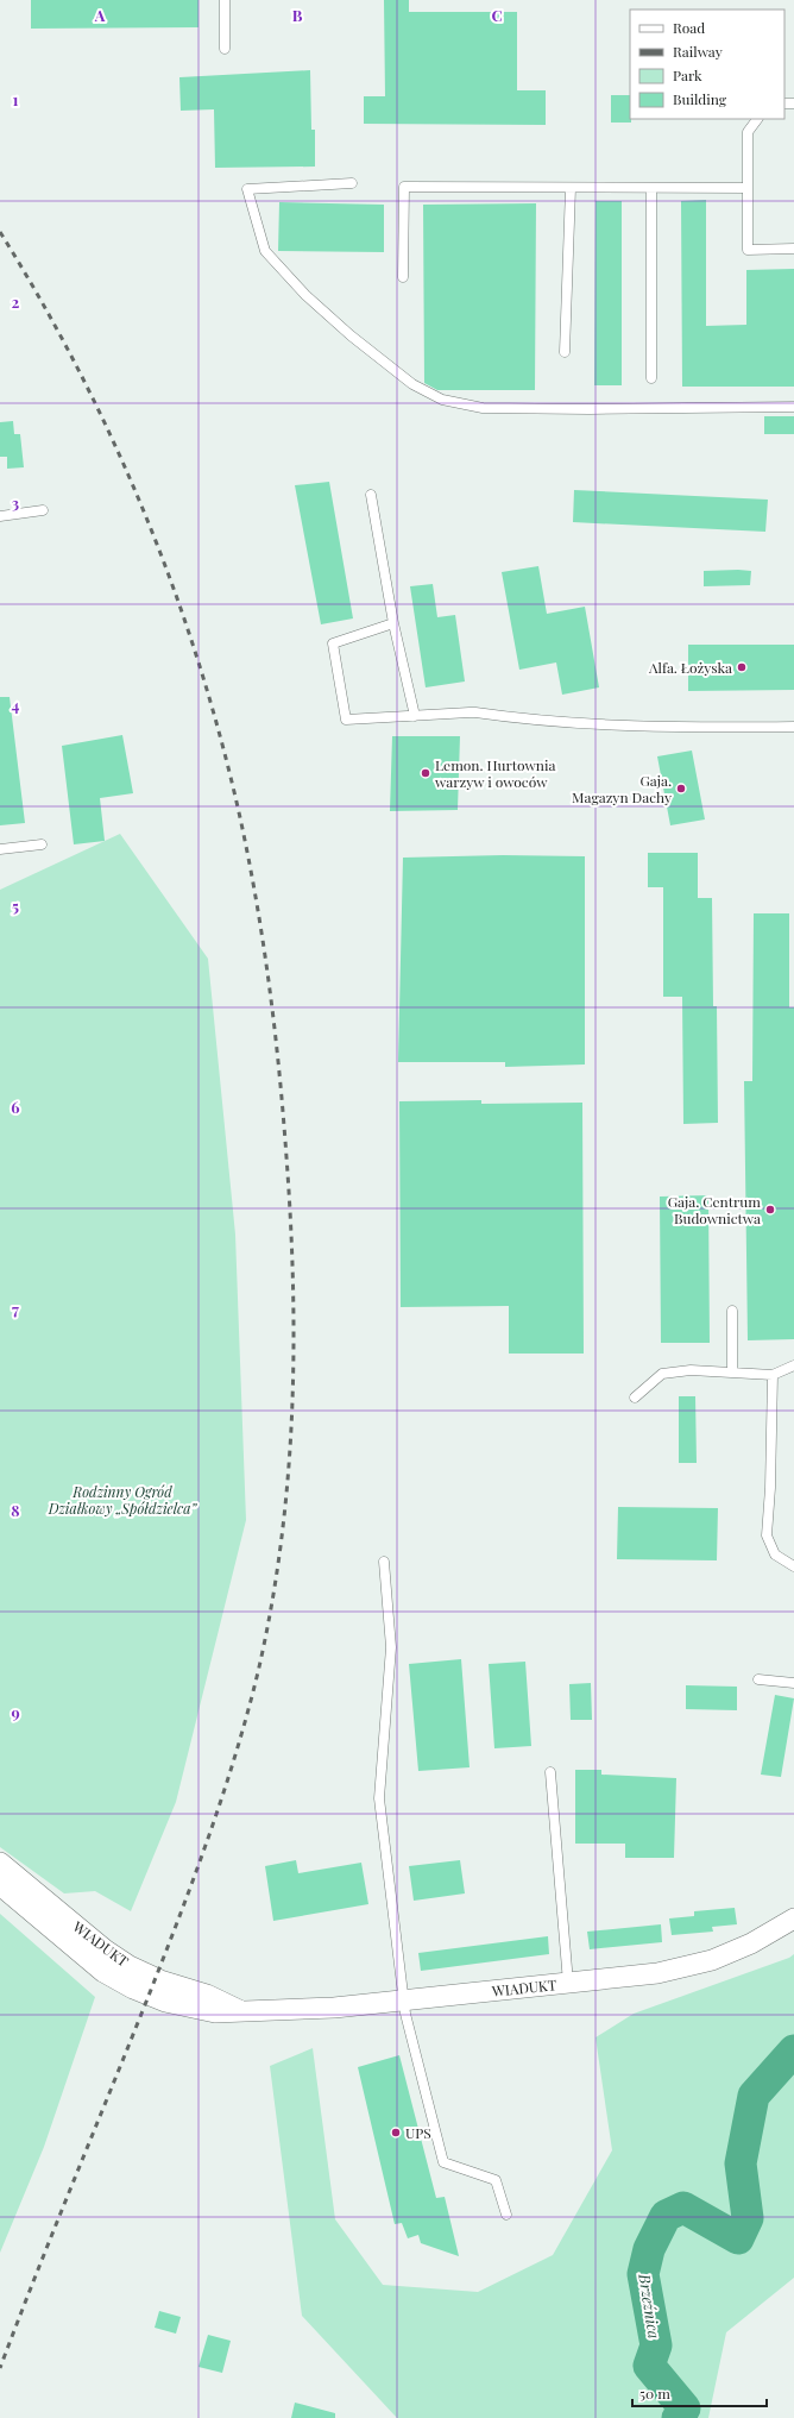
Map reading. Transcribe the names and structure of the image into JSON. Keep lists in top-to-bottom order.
{
  "streets": {
    "street": ["WIADUKT"]
  },
  "water": ["Brzeźnica"],
  "parks": ["Rodzinny Ogród Działkowy „Spółdzielca”"],
  "places": [
    "Alfa. Łożyska",
    "Lemon. Hurtownia warzyw i owoców",
    "Gaja. Magazyn Dachy",
    "Gaja. Centrum Budownictwa",
    "UPS"
  ],
  "legend": [
    "Road",
    "Railway",
    "Park",
    "Building"
  ],
  "scale_bar": "50 m",
  "grid": {
    "columns": ["A", "B", "C"],
    "rows": [
      "1",
      "2",
      "3",
      "4",
      "5",
      "6",
      "7",
      "8",
      "9"
    ]
  }
}
